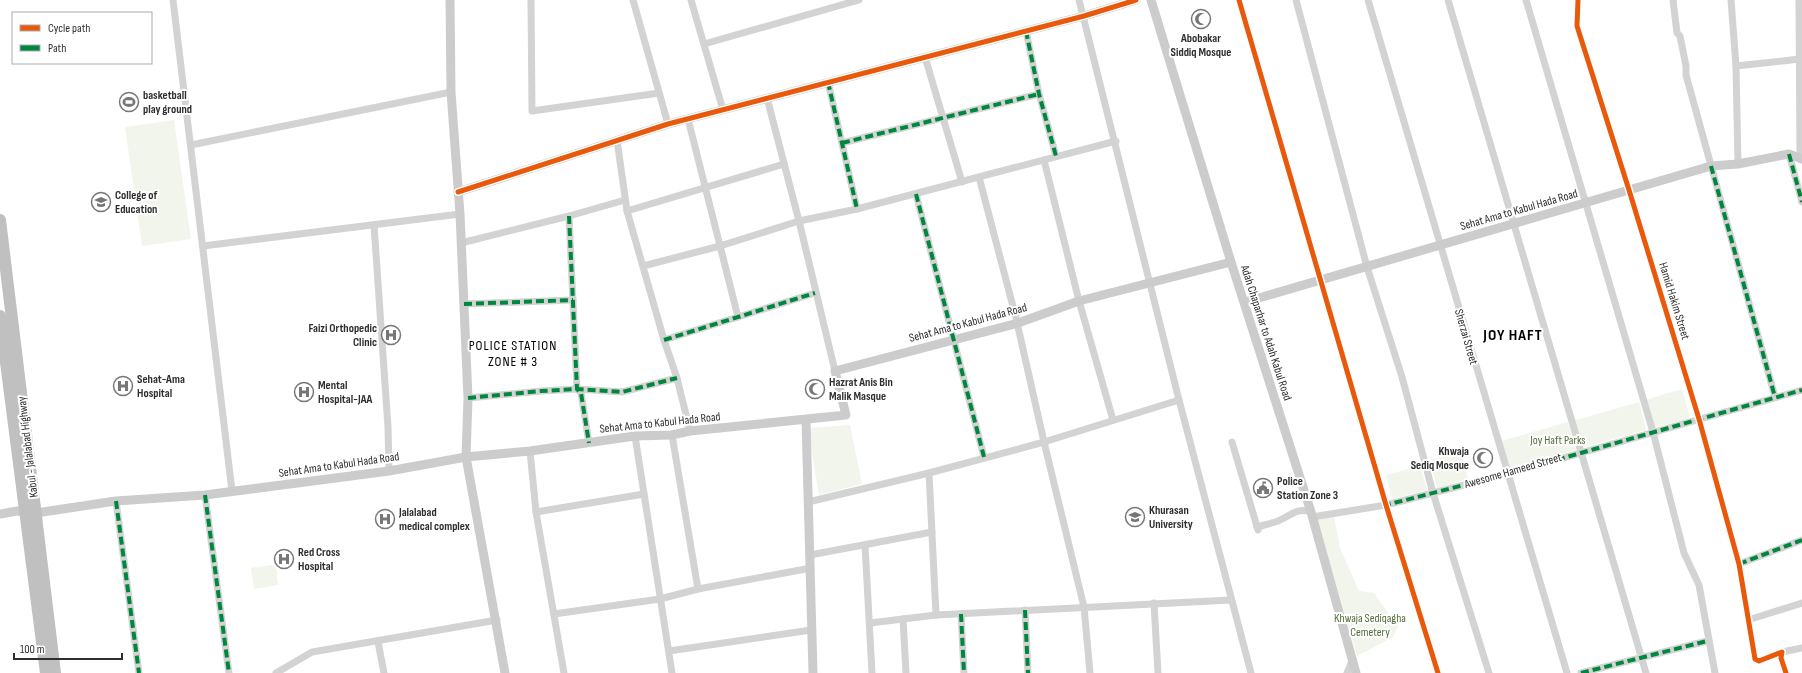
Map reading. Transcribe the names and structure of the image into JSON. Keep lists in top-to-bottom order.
{
  "streets": {
    "highway": ["Kabul - Jalalabad Highway"],
    "main road": ["Sehat Ama to Kabul Hada Road", "Adah Chaparhar to Adah Kabul Road"],
    "street": ["Hamid Hakim Street", "Sherzai Street", "Awesome Hameed Street"]
  },
  "crossings": [
    ["Sehat Ama to Kabul Hada Road", "Hamid Hakim Street"],
    ["Sehat Ama to Kabul Hada Road", "Adah Chaparhar to Adah Kabul Road"],
    ["Sehat Ama to Kabul Hada Road", "Sherzai Street"],
    ["Sehat Ama to Kabul Hada Road", "Kabul - Jalalabad Highway"],
    ["Hamid Hakim Street", "Awesome Hameed Street"],
    ["Adah Chaparhar to Adah Kabul Road", "Awesome Hameed Street"],
    ["Sherzai Street", "Awesome Hameed Street"]
  ],
  "districts": ["JOY HAFT", "POLICE STATION ZONE # 3"],
  "parks": ["Joy Haft Parks", "Khwaja Sediqagha Cemetery"],
  "places": {
    "mosque": ["Abobakar Siddiq Mosque", "Hazrat Anis Bin Malik Masque", "Khwaja Sediq Mosque"],
    "sports": ["basketball play ground"],
    "school or university": ["College of Education", "Khurasan University"],
    "hospital": [
      "Faizi Orthopedic Clinic",
      "Sehat-Ama Hospital",
      "Mental Hospital-JAA",
      "Jalalabad medical complex",
      "Red Cross Hospital"
    ],
    "public building": ["Police Station Zone 3"]
  },
  "legend": ["Cycle path", "Path"],
  "scale_bar": "100 m"
}
